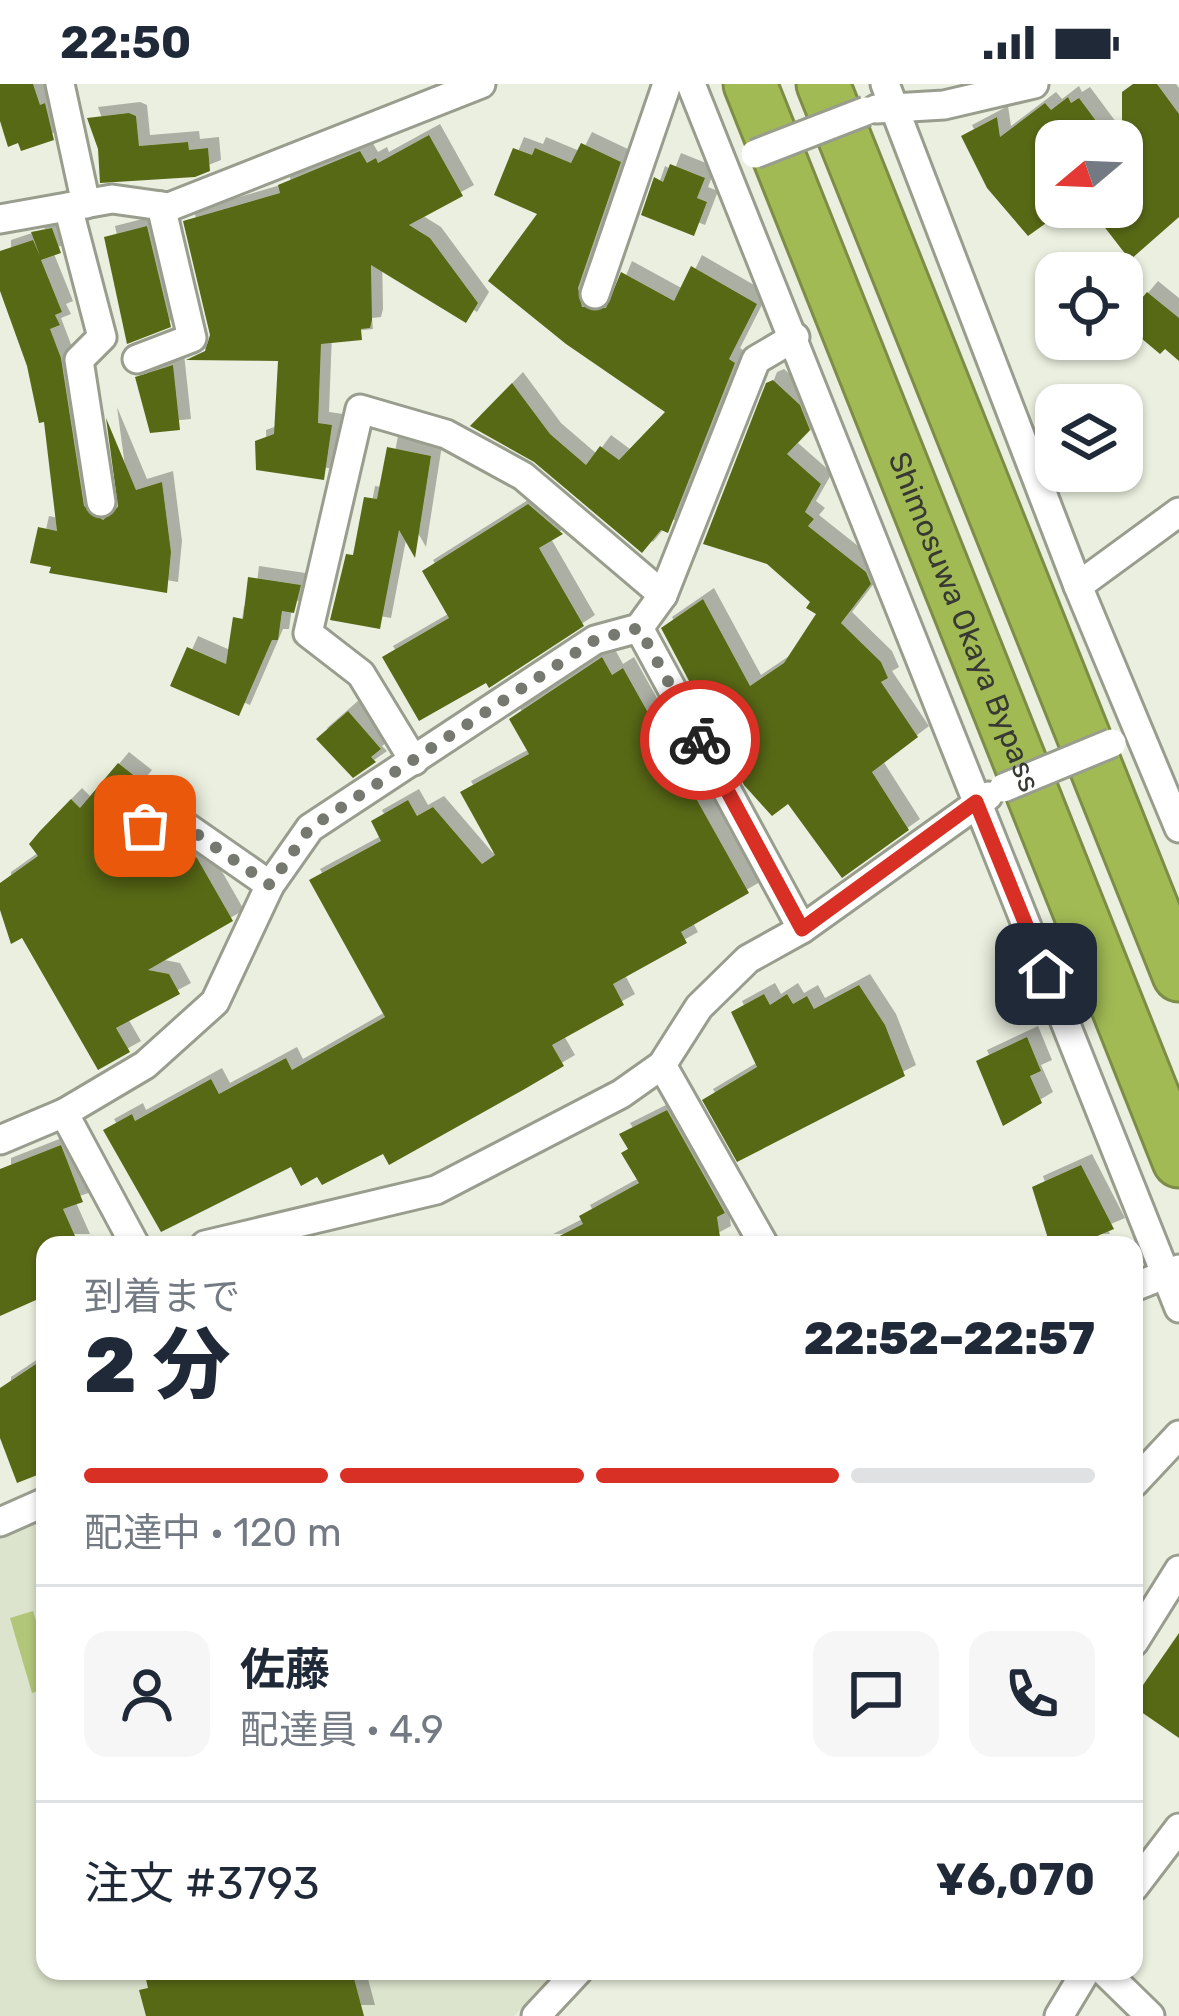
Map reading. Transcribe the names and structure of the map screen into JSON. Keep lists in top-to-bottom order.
{
  "streets": {
    "highway": ["Shimosuwa Okaya Bypass"]
  },
  "north": "left",
  "page": {
    "status": "22:50",
    "heading": ["2 分", "到着まで", "22:52–22:57"],
    "panel": [
      "佐藤",
      "配達員 · 4.9",
      "注文 #3793",
      "¥6,070"
    ],
    "bar": "配達中 · 120 m"
  }
}
